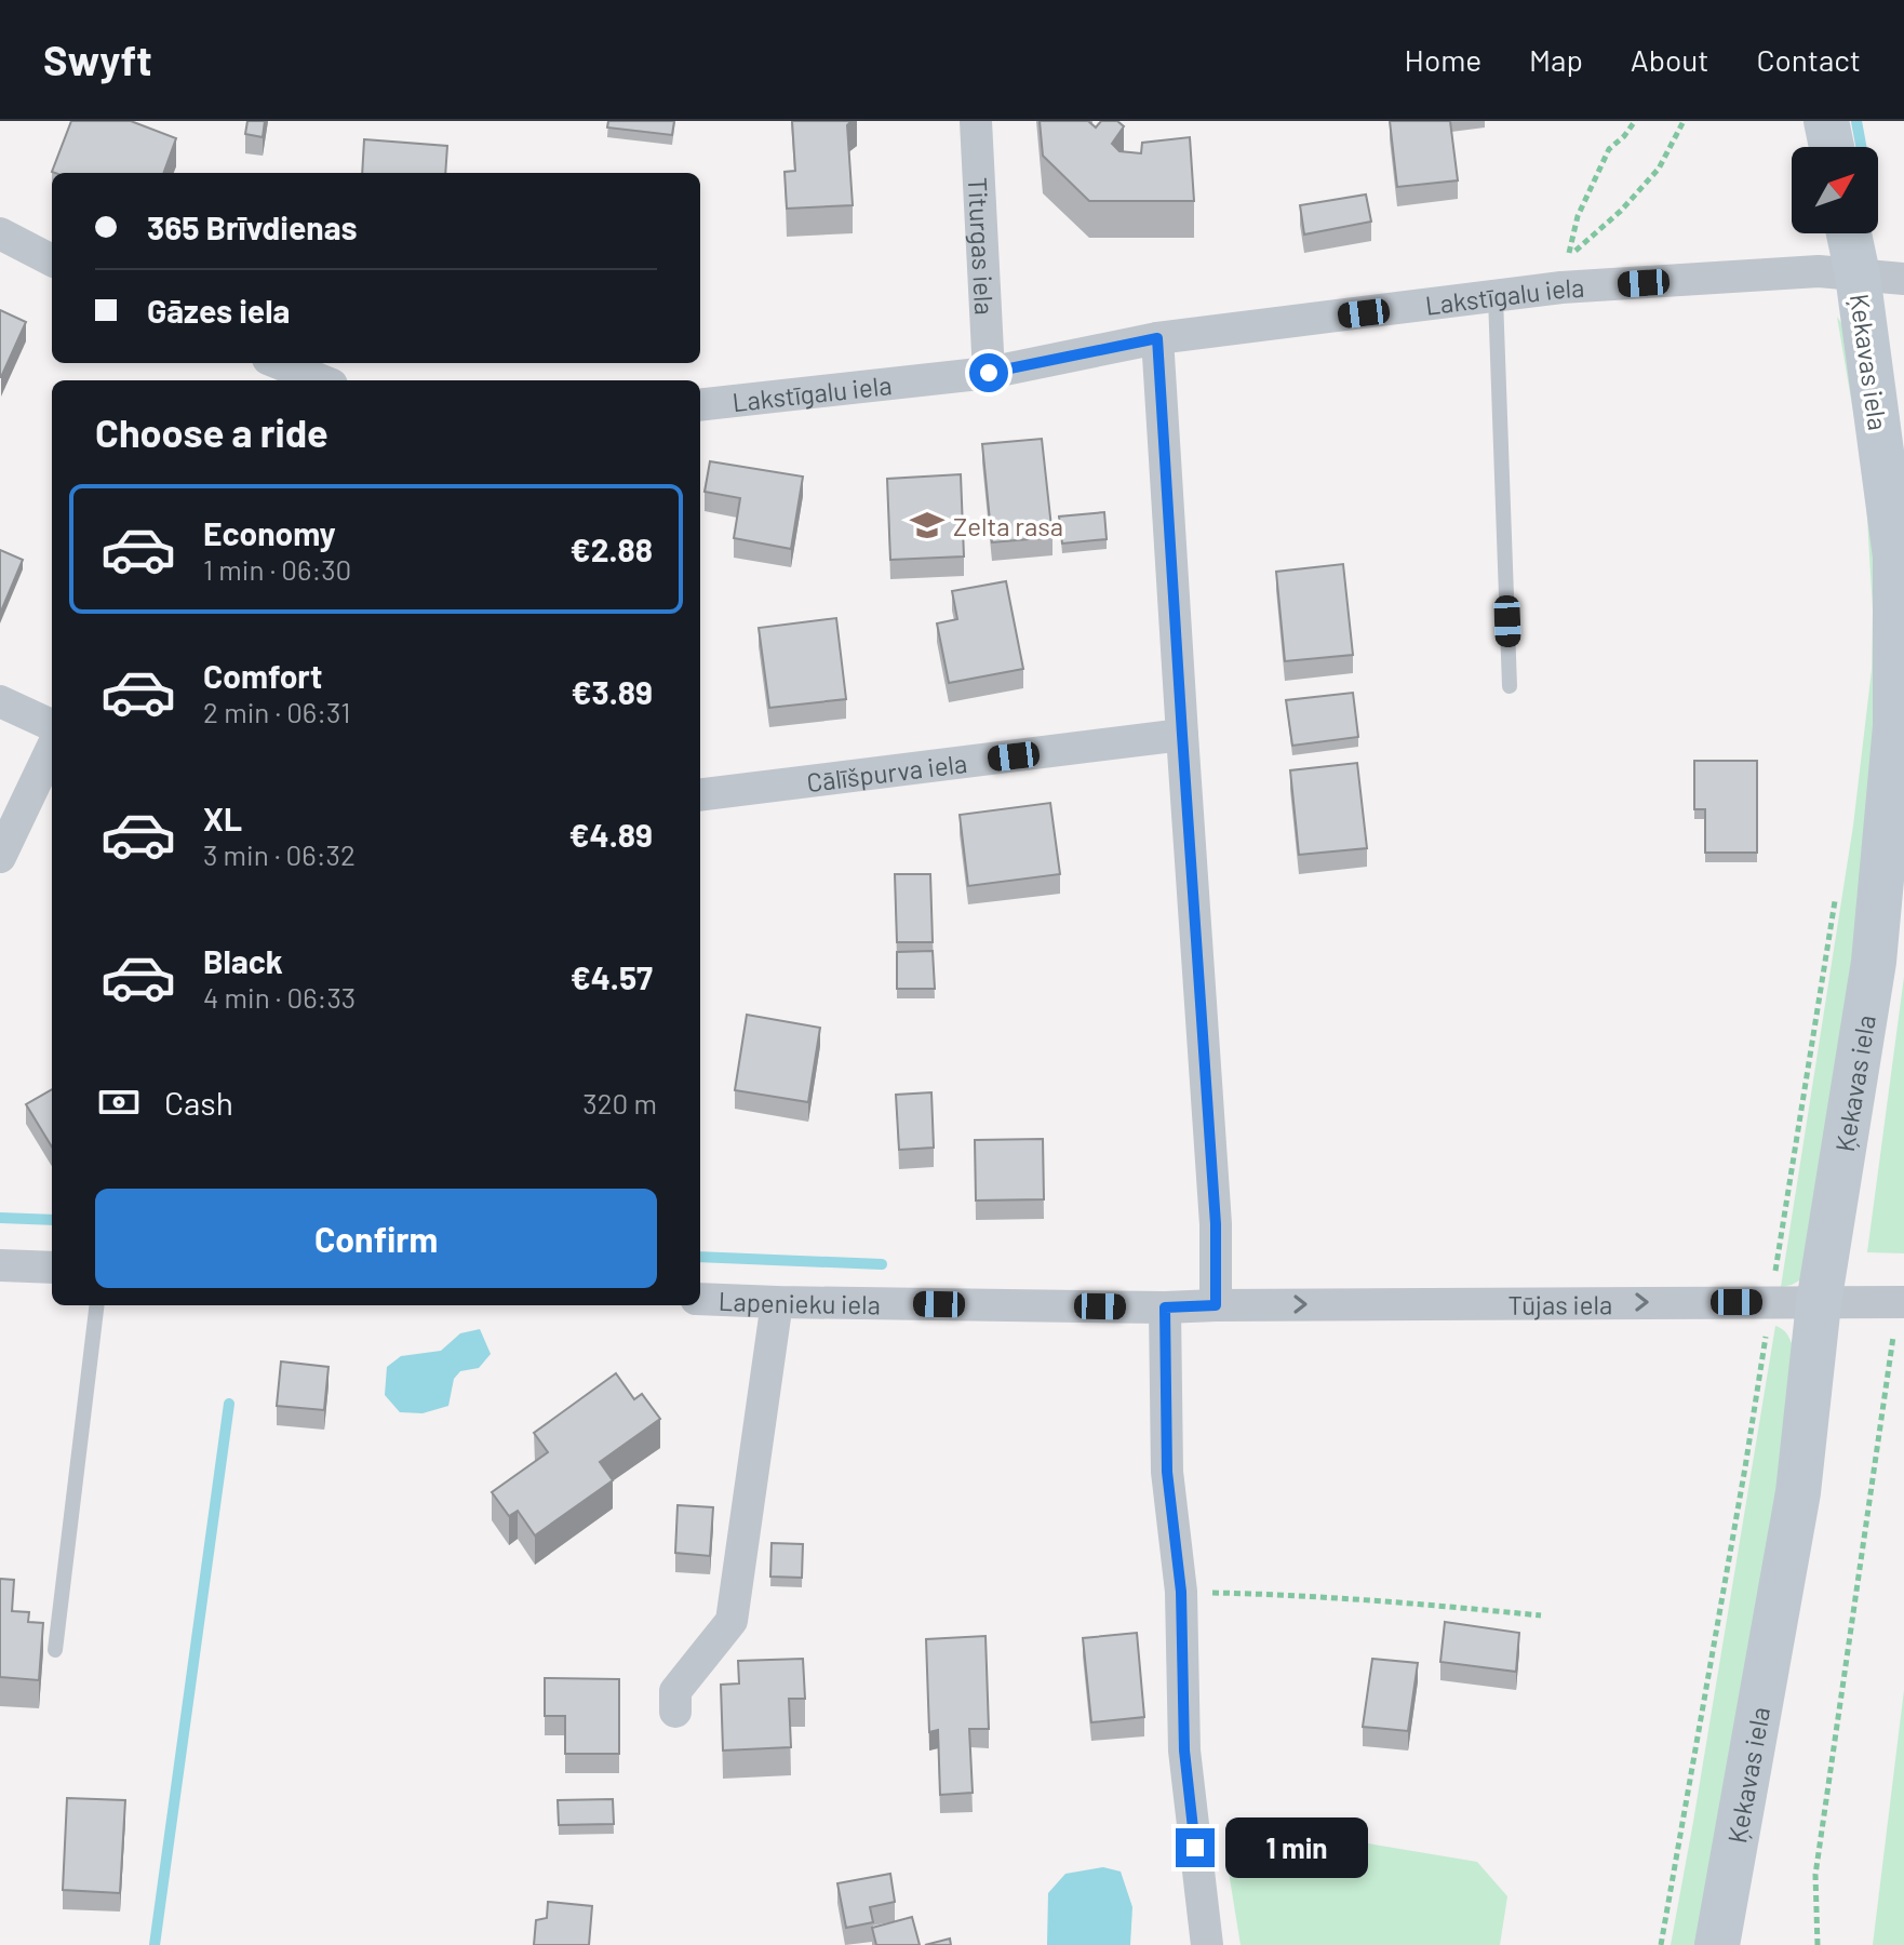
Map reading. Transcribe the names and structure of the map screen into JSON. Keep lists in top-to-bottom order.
{
  "streets": {
    "main road": ["Ķekavas iela"],
    "street": [
      "Titurgas iela",
      "Lakstīgalu iela",
      "Cālīšpurva iela",
      "Lapenieku iela",
      "Tūjas iela"
    ]
  },
  "crossings": [
    ["Titurgas iela", "Lakstīgalu iela"],
    ["Lakstīgalu iela", "Ķekavas iela"],
    ["Ķekavas iela", "Tūjas iela"],
    ["Lapenieku iela", "Tūjas iela"]
  ],
  "one_way": ["Tūjas iela"],
  "places": {
    "school or university": ["Zelta rasa"]
  },
  "north": "top right",
  "page": {
    "header": "Swyft",
    "nav": [
      "Home",
      "Map",
      "About",
      "Contact"
    ],
    "banner": ["365 Brīvdienas", "Gāzes iela"],
    "heading": "Choose a ride",
    "list": [
      {
        "name": "Economy",
        "note": "1 min · 06:30",
        "value": "€2.88"
      },
      {
        "name": "Comfort",
        "note": "2 min · 06:31",
        "value": "€3.89"
      },
      {
        "name": "XL",
        "note": "3 min · 06:32",
        "value": "€4.89"
      },
      {
        "name": "Black",
        "note": "4 min · 06:33",
        "value": "€4.57"
      }
    ],
    "pay": ["Cash", "320 m"],
    "buttons": "Confirm",
    "bubble": "1 min"
  }
}
